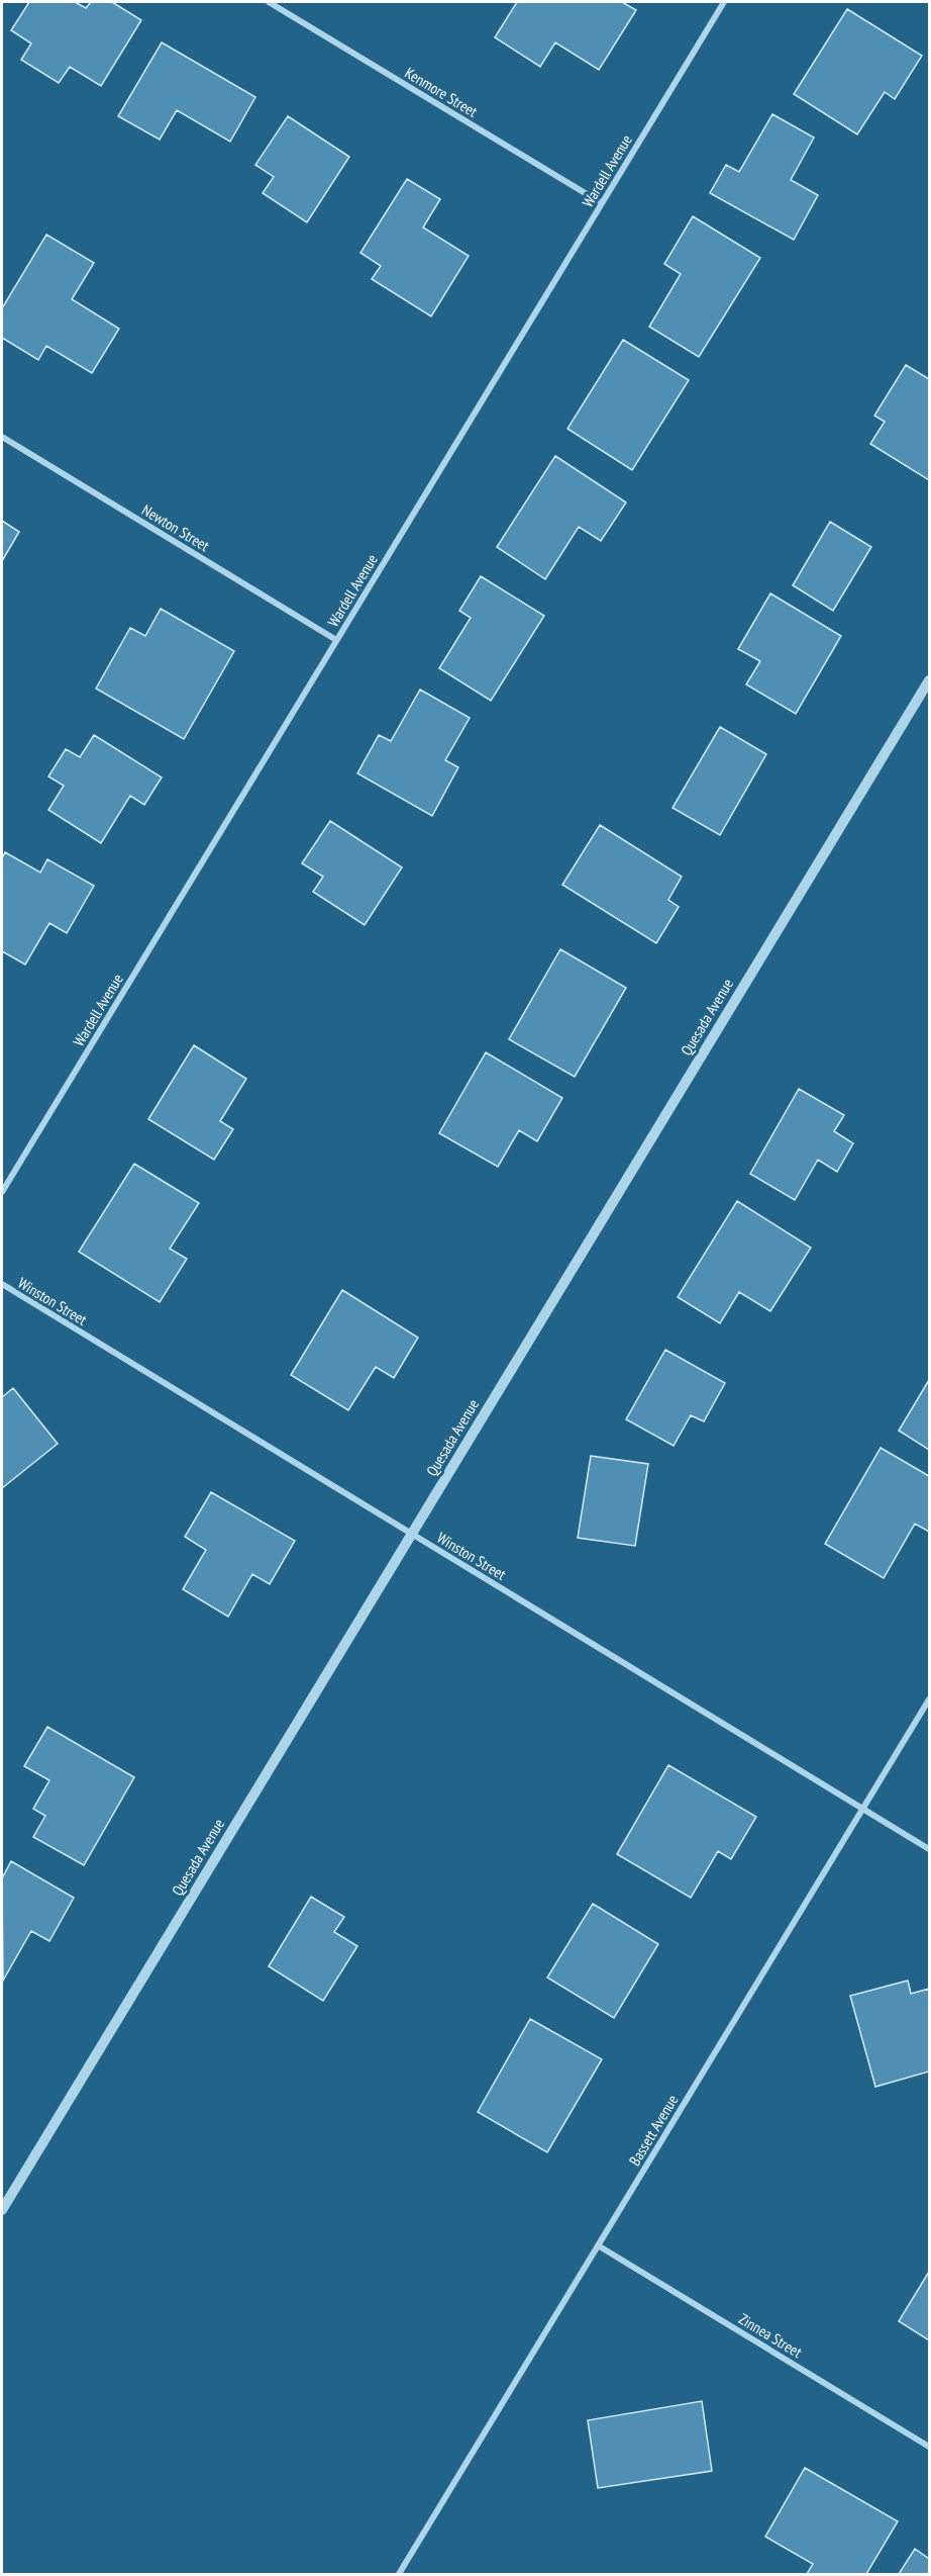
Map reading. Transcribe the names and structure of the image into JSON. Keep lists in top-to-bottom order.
{
  "streets": {
    "street": [
      "Kenmore Street",
      "Wardell Avenue",
      "Newton Street",
      "Quesada Avenue",
      "Winston Street",
      "Bassett Avenue",
      "Zinnea Street"
    ]
  },
  "crossings": [
    ["Kenmore Street", "Wardell Avenue"],
    ["Wardell Avenue", "Newton Street"],
    ["Quesada Avenue", "Winston Street"],
    ["Winston Street", "Bassett Avenue"],
    ["Bassett Avenue", "Zinnea Street"]
  ]
}
